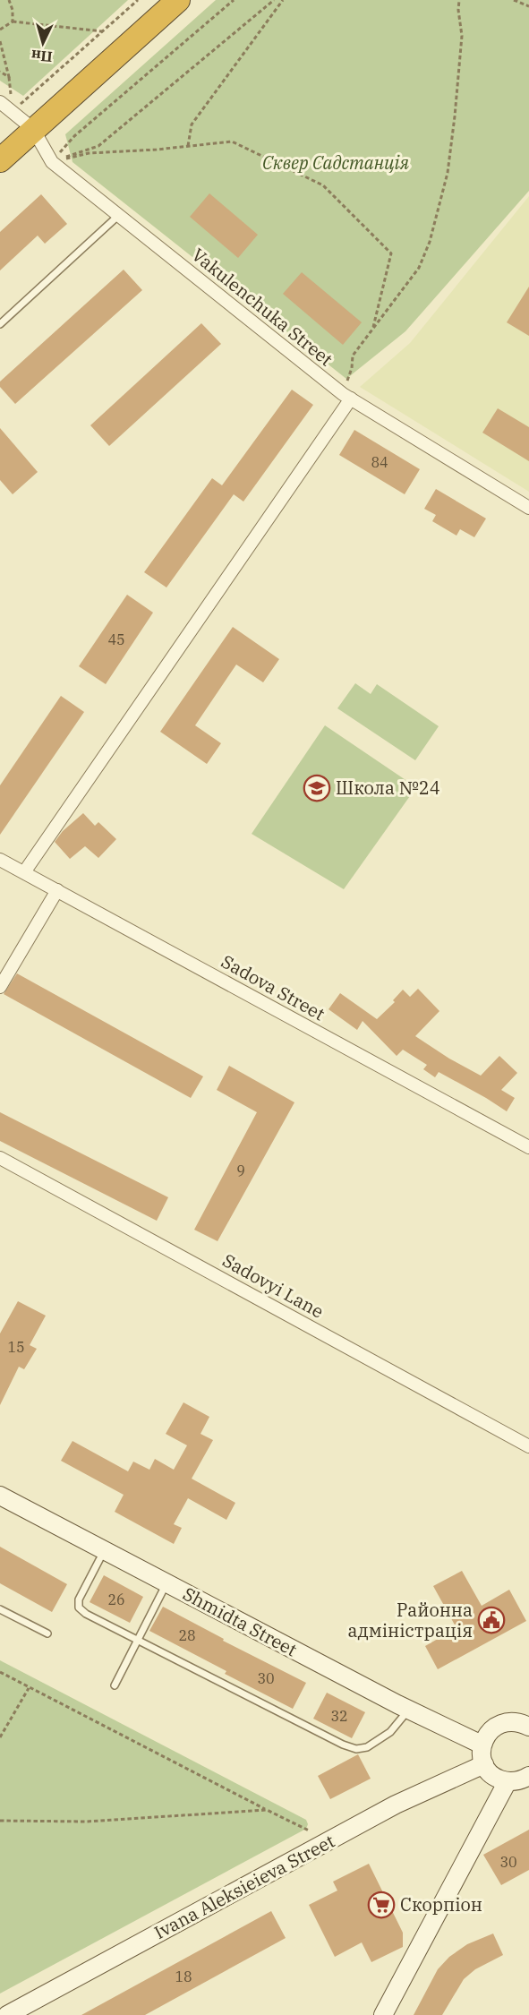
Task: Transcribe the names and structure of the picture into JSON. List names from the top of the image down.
{
  "streets": {
    "street": [
      "Vakulenchuka Street",
      "Sadova Street",
      "Sadovyi Lane",
      "Shmidta Street",
      "Ivana Aleksieieva Street"
    ]
  },
  "parks": ["Сквер Садстанція"],
  "places": {
    "school or university": ["Школа №24"],
    "public building": ["Районна адміністрація"],
    "supermarket": ["Скорпіон"]
  },
  "house_numbers": [
    "84",
    "45",
    "9",
    "15",
    "26",
    "28",
    "30",
    "32",
    "30",
    "18"
  ],
  "north": "bottom"
}
